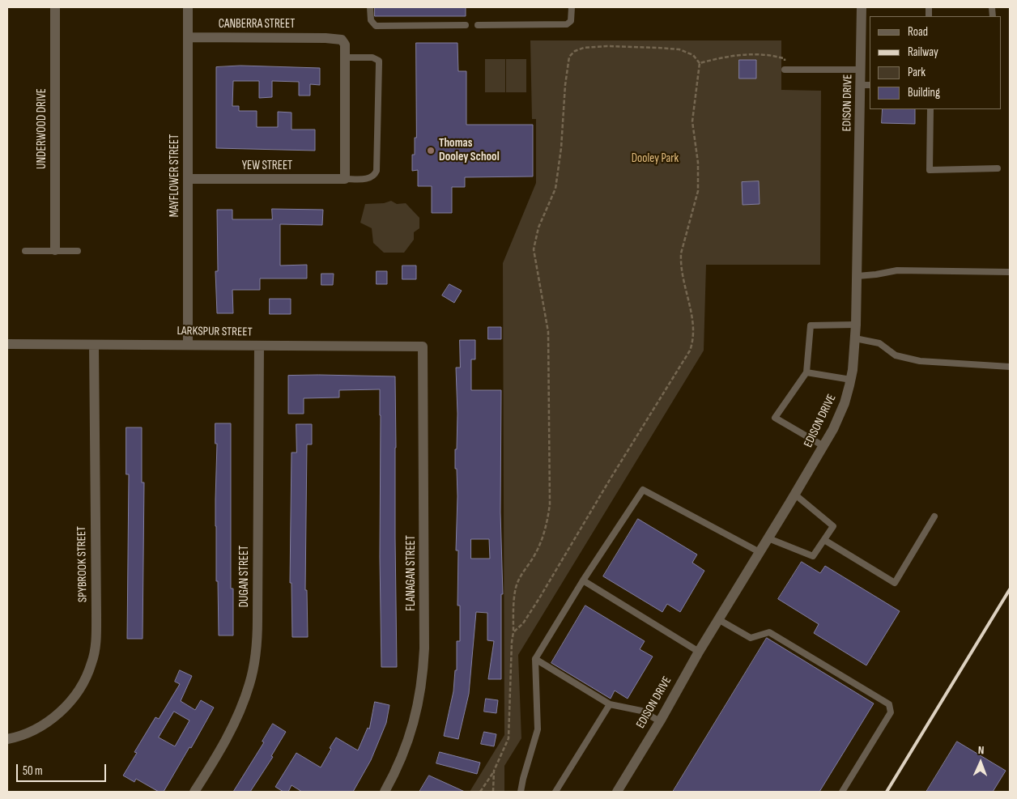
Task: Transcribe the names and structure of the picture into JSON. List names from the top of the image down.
{
  "streets": {
    "street": [
      "CANBERRA STREET",
      "EDISON DRIVE",
      "UNDERWOOD DRIVE",
      "YEW STREET",
      "MAYFLOWER STREET",
      "LARKSPUR STREET",
      "SPYBROOK STREET",
      "FLANAGAN STREET",
      "DUGAN STREET"
    ]
  },
  "crossings": [
    ["CANBERRA STREET", "MAYFLOWER STREET"],
    ["YEW STREET", "MAYFLOWER STREET"],
    ["MAYFLOWER STREET", "LARKSPUR STREET"],
    ["LARKSPUR STREET", "SPYBROOK STREET"],
    ["LARKSPUR STREET", "FLANAGAN STREET"],
    ["LARKSPUR STREET", "DUGAN STREET"]
  ],
  "parks": ["Dooley Park"],
  "places": ["Thomas Dooley School"],
  "legend": [
    "Road",
    "Railway",
    "Park",
    "Building"
  ],
  "scale_bar": "50 m",
  "north": "top"
}
